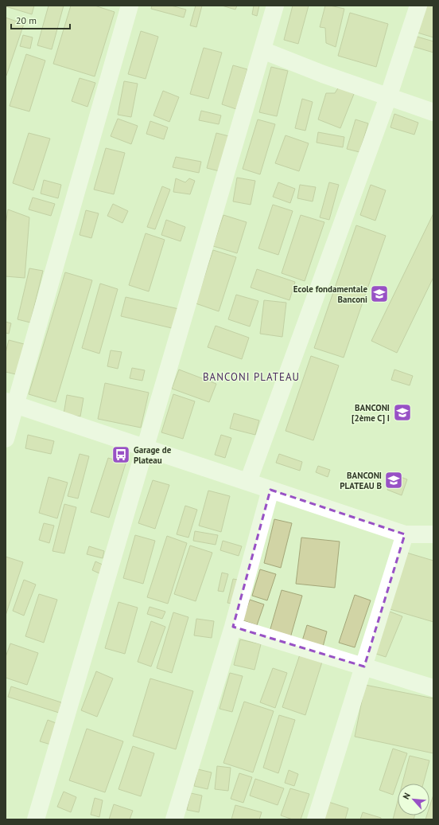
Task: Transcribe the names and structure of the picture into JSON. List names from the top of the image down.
{
  "districts": ["BANCONI PLATEAU"],
  "places": {
    "school or university": ["Ecole fondamentale Banconi", "BANCONI [2ème C] I", "BANCONI PLATEAU B"],
    "bus stop": ["Garage de Plateau"]
  },
  "scale_bar": "20 m",
  "north": "top left"
}
